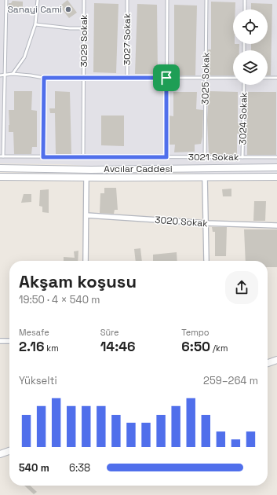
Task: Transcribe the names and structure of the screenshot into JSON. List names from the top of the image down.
{
  "streets": {
    "main road": ["Avcılar Caddesi"],
    "street": ["3020 Sokak"],
    "lane": [
      "3027 Sokak",
      "3029 Sokak",
      "3025 Sokak",
      "3024 Sokak",
      "3021 Sokak"
    ]
  },
  "crossings": [
    ["3029 Sokak", "3021 Sokak"],
    ["3025 Sokak", "3021 Sokak"],
    ["3024 Sokak", "3021 Sokak"]
  ],
  "places": ["Sanayi Cami"],
  "page": {
    "heading": ["Akşam koşusu", "19:50 · 4 × 540 m"],
    "stats": [
      ["Mesafe", "2.16 km"],
      ["Süre", "14:46"],
      ["Tempo", "6:50 /km"]
    ],
    "chart": ["Yükselti", "259–264 m"],
    "list": [
      {
        "name": "540 m",
        "note": "6:38"
      }
    ]
  }
}
